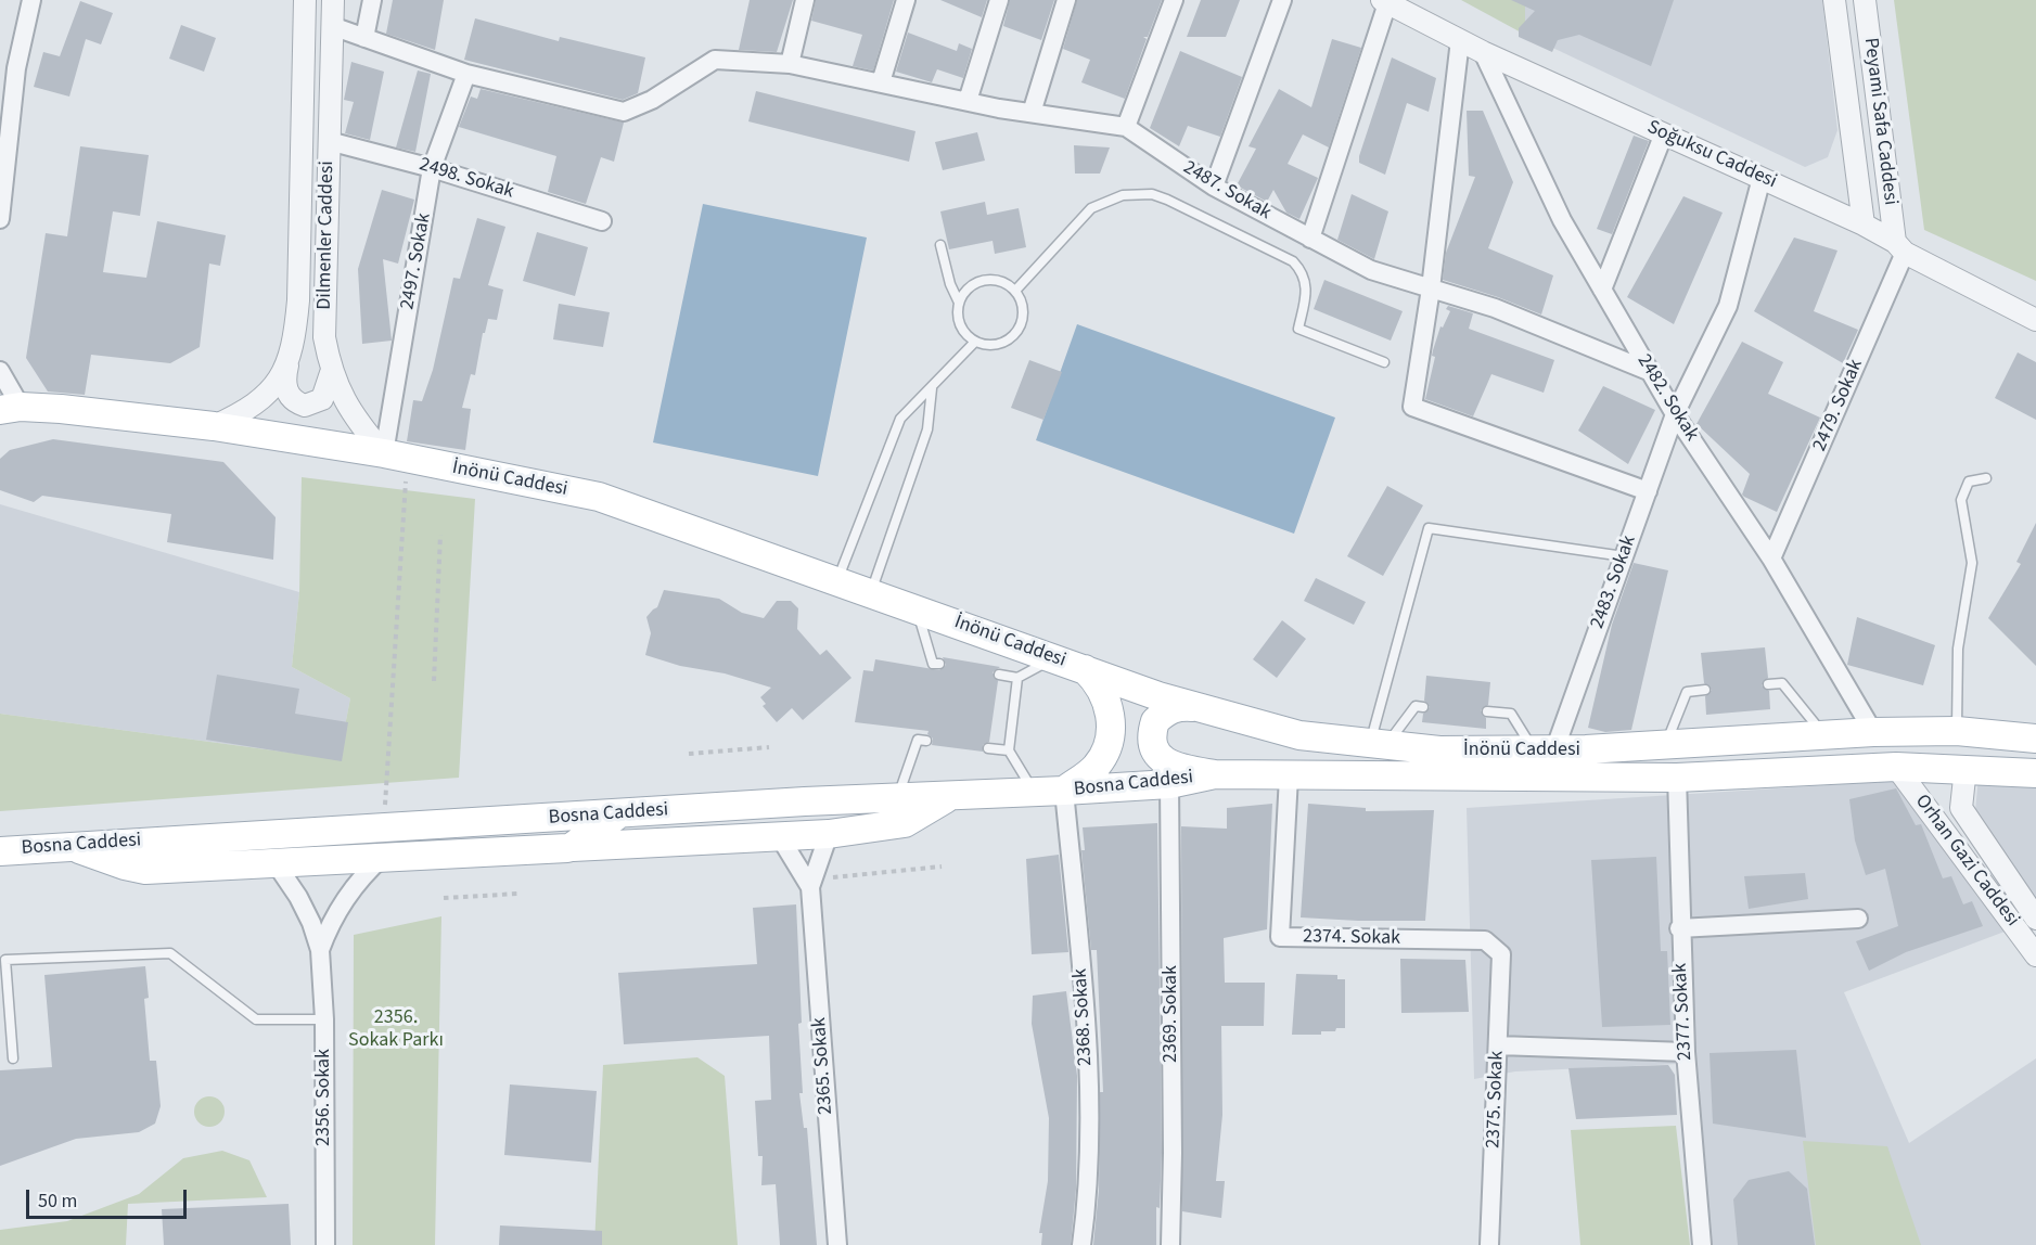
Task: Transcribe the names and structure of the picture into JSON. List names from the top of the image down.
{
  "streets": {
    "main road": ["İnönü Caddesi", "Bosna Caddesi"],
    "street": [
      "Peyami Safa Caddesi",
      "Soğuksu Caddesi",
      "2498. Sokak",
      "2487. Sokak",
      "Dilmenler Caddesi",
      "2497. Sokak",
      "2482. Sokak",
      "2479. Sokak",
      "2483. Sokak",
      "Orhan Gazi Caddesi",
      "2374. Sokak",
      "2377. Sokak",
      "2369. Sokak",
      "2368. Sokak",
      "2365. Sokak",
      "2356. Sokak",
      "2375. Sokak"
    ]
  },
  "crossings": [
    ["Peyami Safa Caddesi", "Soğuksu Caddesi"],
    ["Peyami Safa Caddesi", "2479. Sokak"],
    ["Soğuksu Caddesi", "2482. Sokak"],
    ["Soğuksu Caddesi", "2479. Sokak"],
    ["Soğuksu Caddesi", "2483. Sokak"],
    ["2498. Sokak", "Dilmenler Caddesi"],
    ["2498. Sokak", "2497. Sokak"],
    ["2487. Sokak", "Dilmenler Caddesi"],
    ["2487. Sokak", "2497. Sokak"],
    ["2487. Sokak", "2482. Sokak"],
    ["Dilmenler Caddesi", "2497. Sokak"],
    ["Dilmenler Caddesi", "İnönü Caddesi"],
    ["2497. Sokak", "İnönü Caddesi"],
    ["2482. Sokak", "2479. Sokak"],
    ["2482. Sokak", "İnönü Caddesi"],
    ["2482. Sokak", "2483. Sokak"],
    ["İnönü Caddesi", "2483. Sokak"],
    ["İnönü Caddesi", "Bosna Caddesi"],
    ["İnönü Caddesi", "Orhan Gazi Caddesi"],
    ["İnönü Caddesi", "2374. Sokak"],
    ["İnönü Caddesi", "2377. Sokak"],
    ["İnönü Caddesi", "2368. Sokak"],
    ["Bosna Caddesi", "2369. Sokak"],
    ["Bosna Caddesi", "2368. Sokak"],
    ["2374. Sokak", "2375. Sokak"]
  ],
  "parks": ["2356. Sokak Parkı"],
  "scale_bar": "50 m"
}
